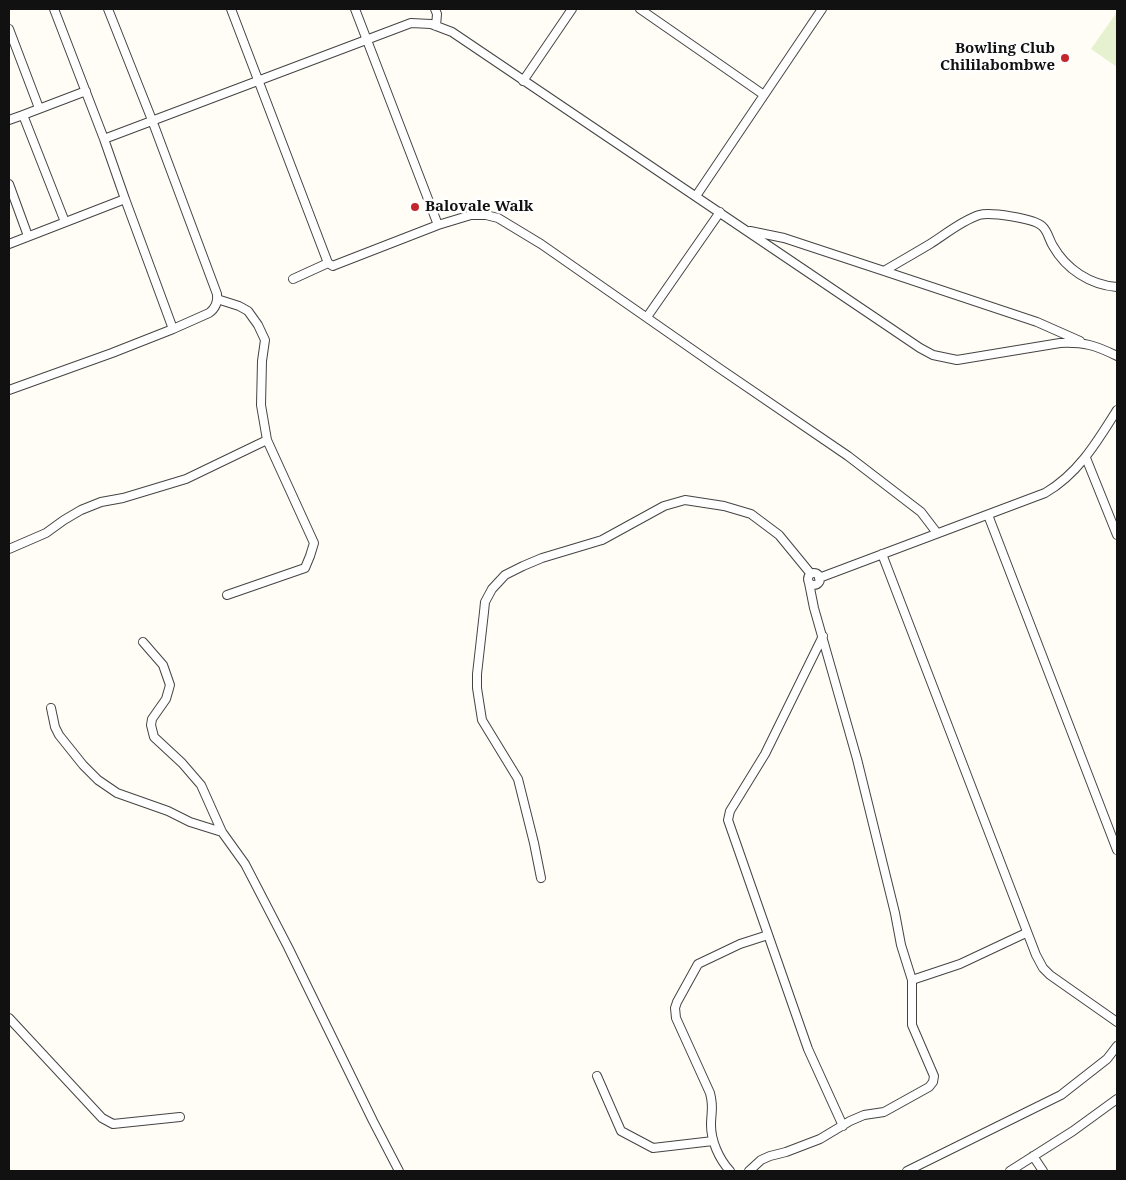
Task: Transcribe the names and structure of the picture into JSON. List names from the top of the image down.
{
  "places": ["Bowling Club Chililabombwe", "Balovale Walk"]
}
